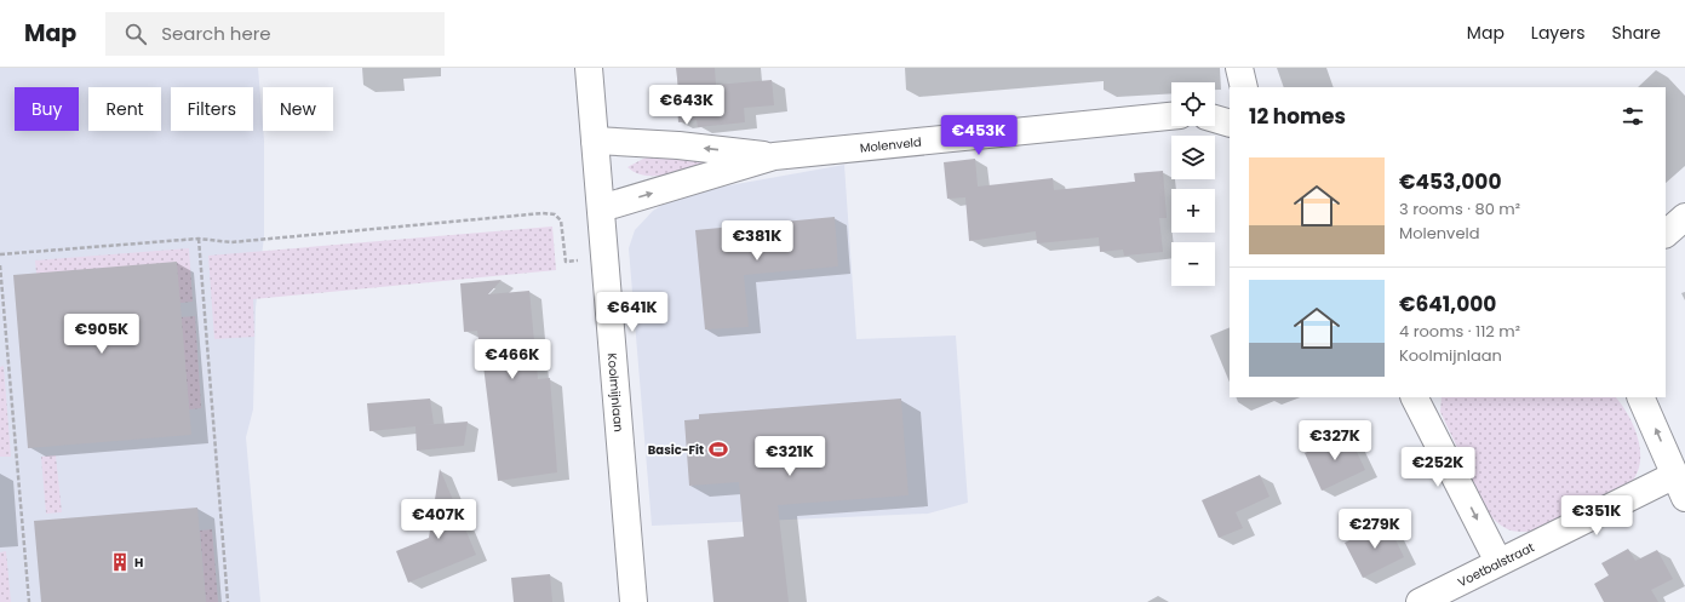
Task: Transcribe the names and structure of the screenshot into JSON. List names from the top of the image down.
{
  "streets": {
    "street": ["Molenveld", "Koolmijnlaan", "Voetbalstraat"]
  },
  "places": {
    "sports": ["Basic-Fit"],
    "building": ["H"]
  },
  "page": {
    "header": "Map",
    "search": "Search here",
    "nav": ["Map", "Layers", "Share"],
    "map_buttons": ["+", "−"],
    "price": [
      "€643K",
      "€453K",
      "€381K",
      "€641K",
      "€905K",
      "€466K",
      "€327K",
      "€321K",
      "€252K",
      "€351K",
      "€407K",
      "€279K"
    ],
    "chip": [
      "Buy",
      "Rent",
      "Filters",
      "New"
    ],
    "heading": "12 homes",
    "list": [
      {
        "name": "€453,000",
        "note": "3 rooms · 80 m² · Molenveld"
      },
      {
        "name": "€641,000",
        "note": "4 rooms · 112 m² · Koolmijnlaan"
      }
    ]
  }
}
